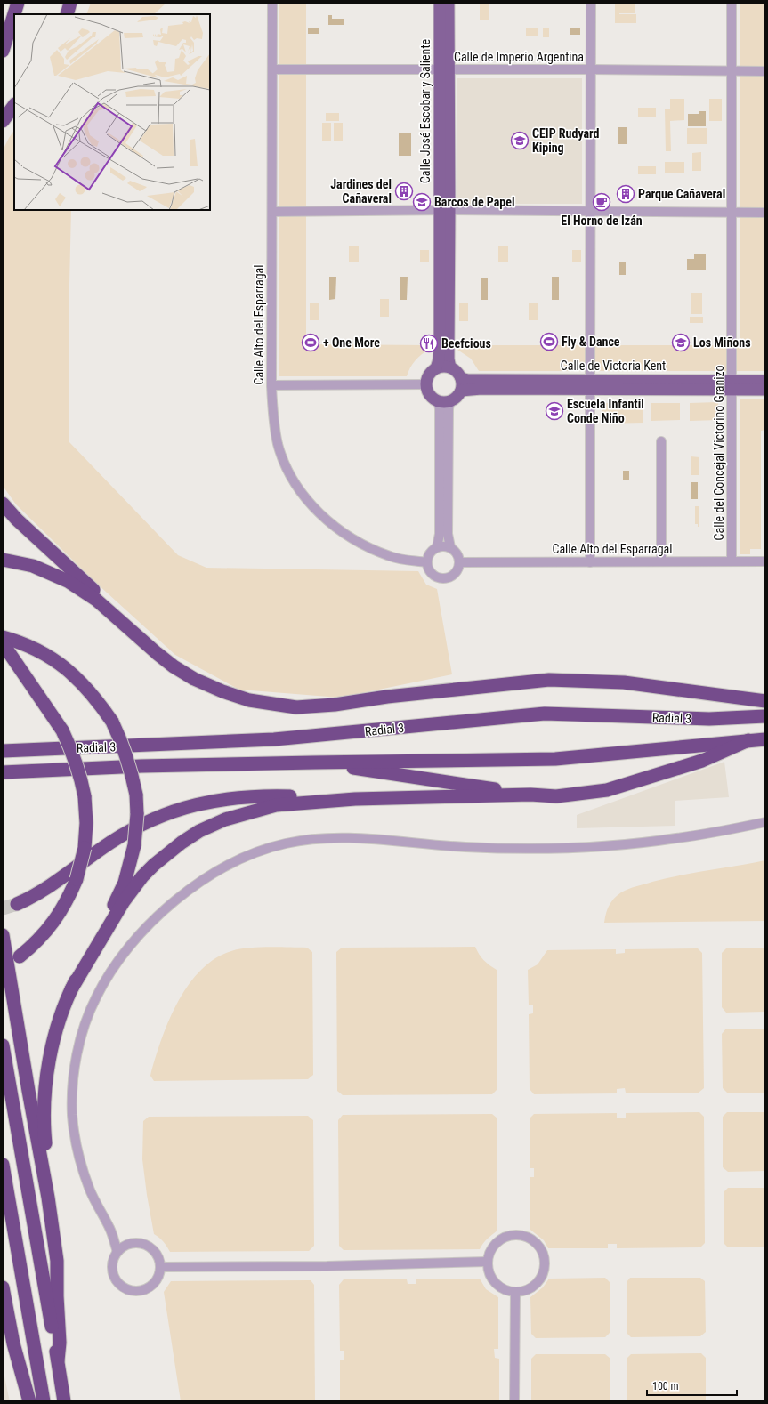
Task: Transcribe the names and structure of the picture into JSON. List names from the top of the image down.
{
  "streets": {
    "highway": ["Radial 3"],
    "main road": ["Calle José Escobar y Saliente", "Calle de Victoria Kent"],
    "street": ["Calle de Imperio Argentina", "Calle Alto del Esparragal", "Calle del Concejal Victorino Granizo"]
  },
  "crossings": [
    ["Calle de Imperio Argentina", "Calle José Escobar y Saliente"],
    ["Calle de Imperio Argentina", "Calle Alto del Esparragal"],
    ["Calle de Imperio Argentina", "Calle del Concejal Victorino Granizo"],
    ["Calle José Escobar y Saliente", "Calle de Victoria Kent"],
    ["Calle Alto del Esparragal", "Calle del Concejal Victorino Granizo"],
    ["Calle de Victoria Kent", "Calle del Concejal Victorino Granizo"]
  ],
  "places": {
    "school or university": [
      "CEIP Rudyard Kiping",
      "Barcos de Papel",
      "Los Miñons",
      "Escuela Infantil Conde Niño"
    ],
    "building": ["Jardines del Cañaveral", "Parque Cañaveral"],
    "cafe": ["El Horno de Izán"],
    "sports": ["Fly & Dance", "+ One More"],
    "restaurant": ["Beefcious"]
  },
  "scale_bar": "100 m"
}
